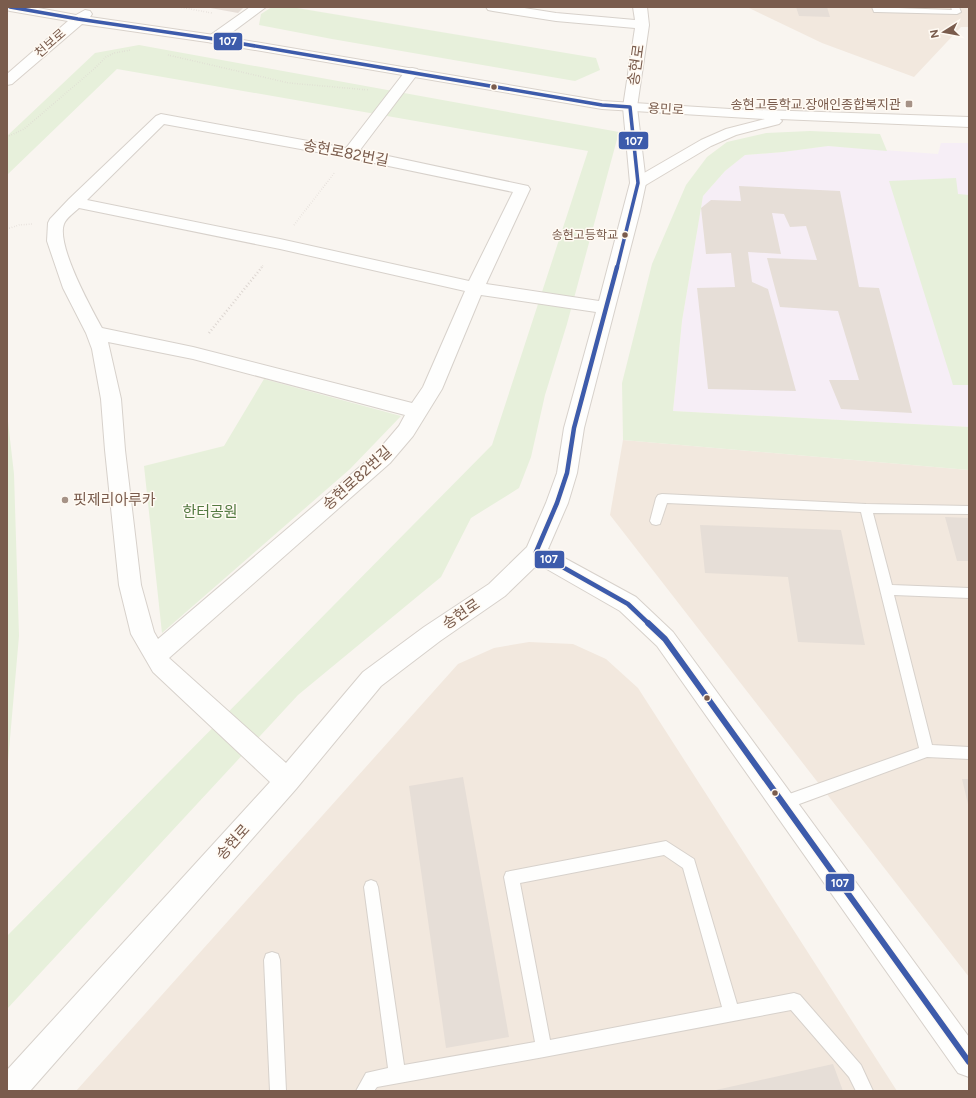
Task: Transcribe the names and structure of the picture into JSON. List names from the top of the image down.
{
  "streets": {
    "street": [
      "천보로",
      "송현로",
      "용민로",
      "송현로82번길"
    ]
  },
  "crossings": [
    ["천보로", "용민로"],
    ["송현로", "용민로"],
    ["송현로", "송현로82번길"]
  ],
  "parks": ["한터공원"],
  "places": {
    "transit": ["송현고등학교.장애인종합복지관"],
    "other": ["송현고등학교", "핏제리아루카"]
  },
  "lines": ["transit line 107"],
  "north": "left"
}
